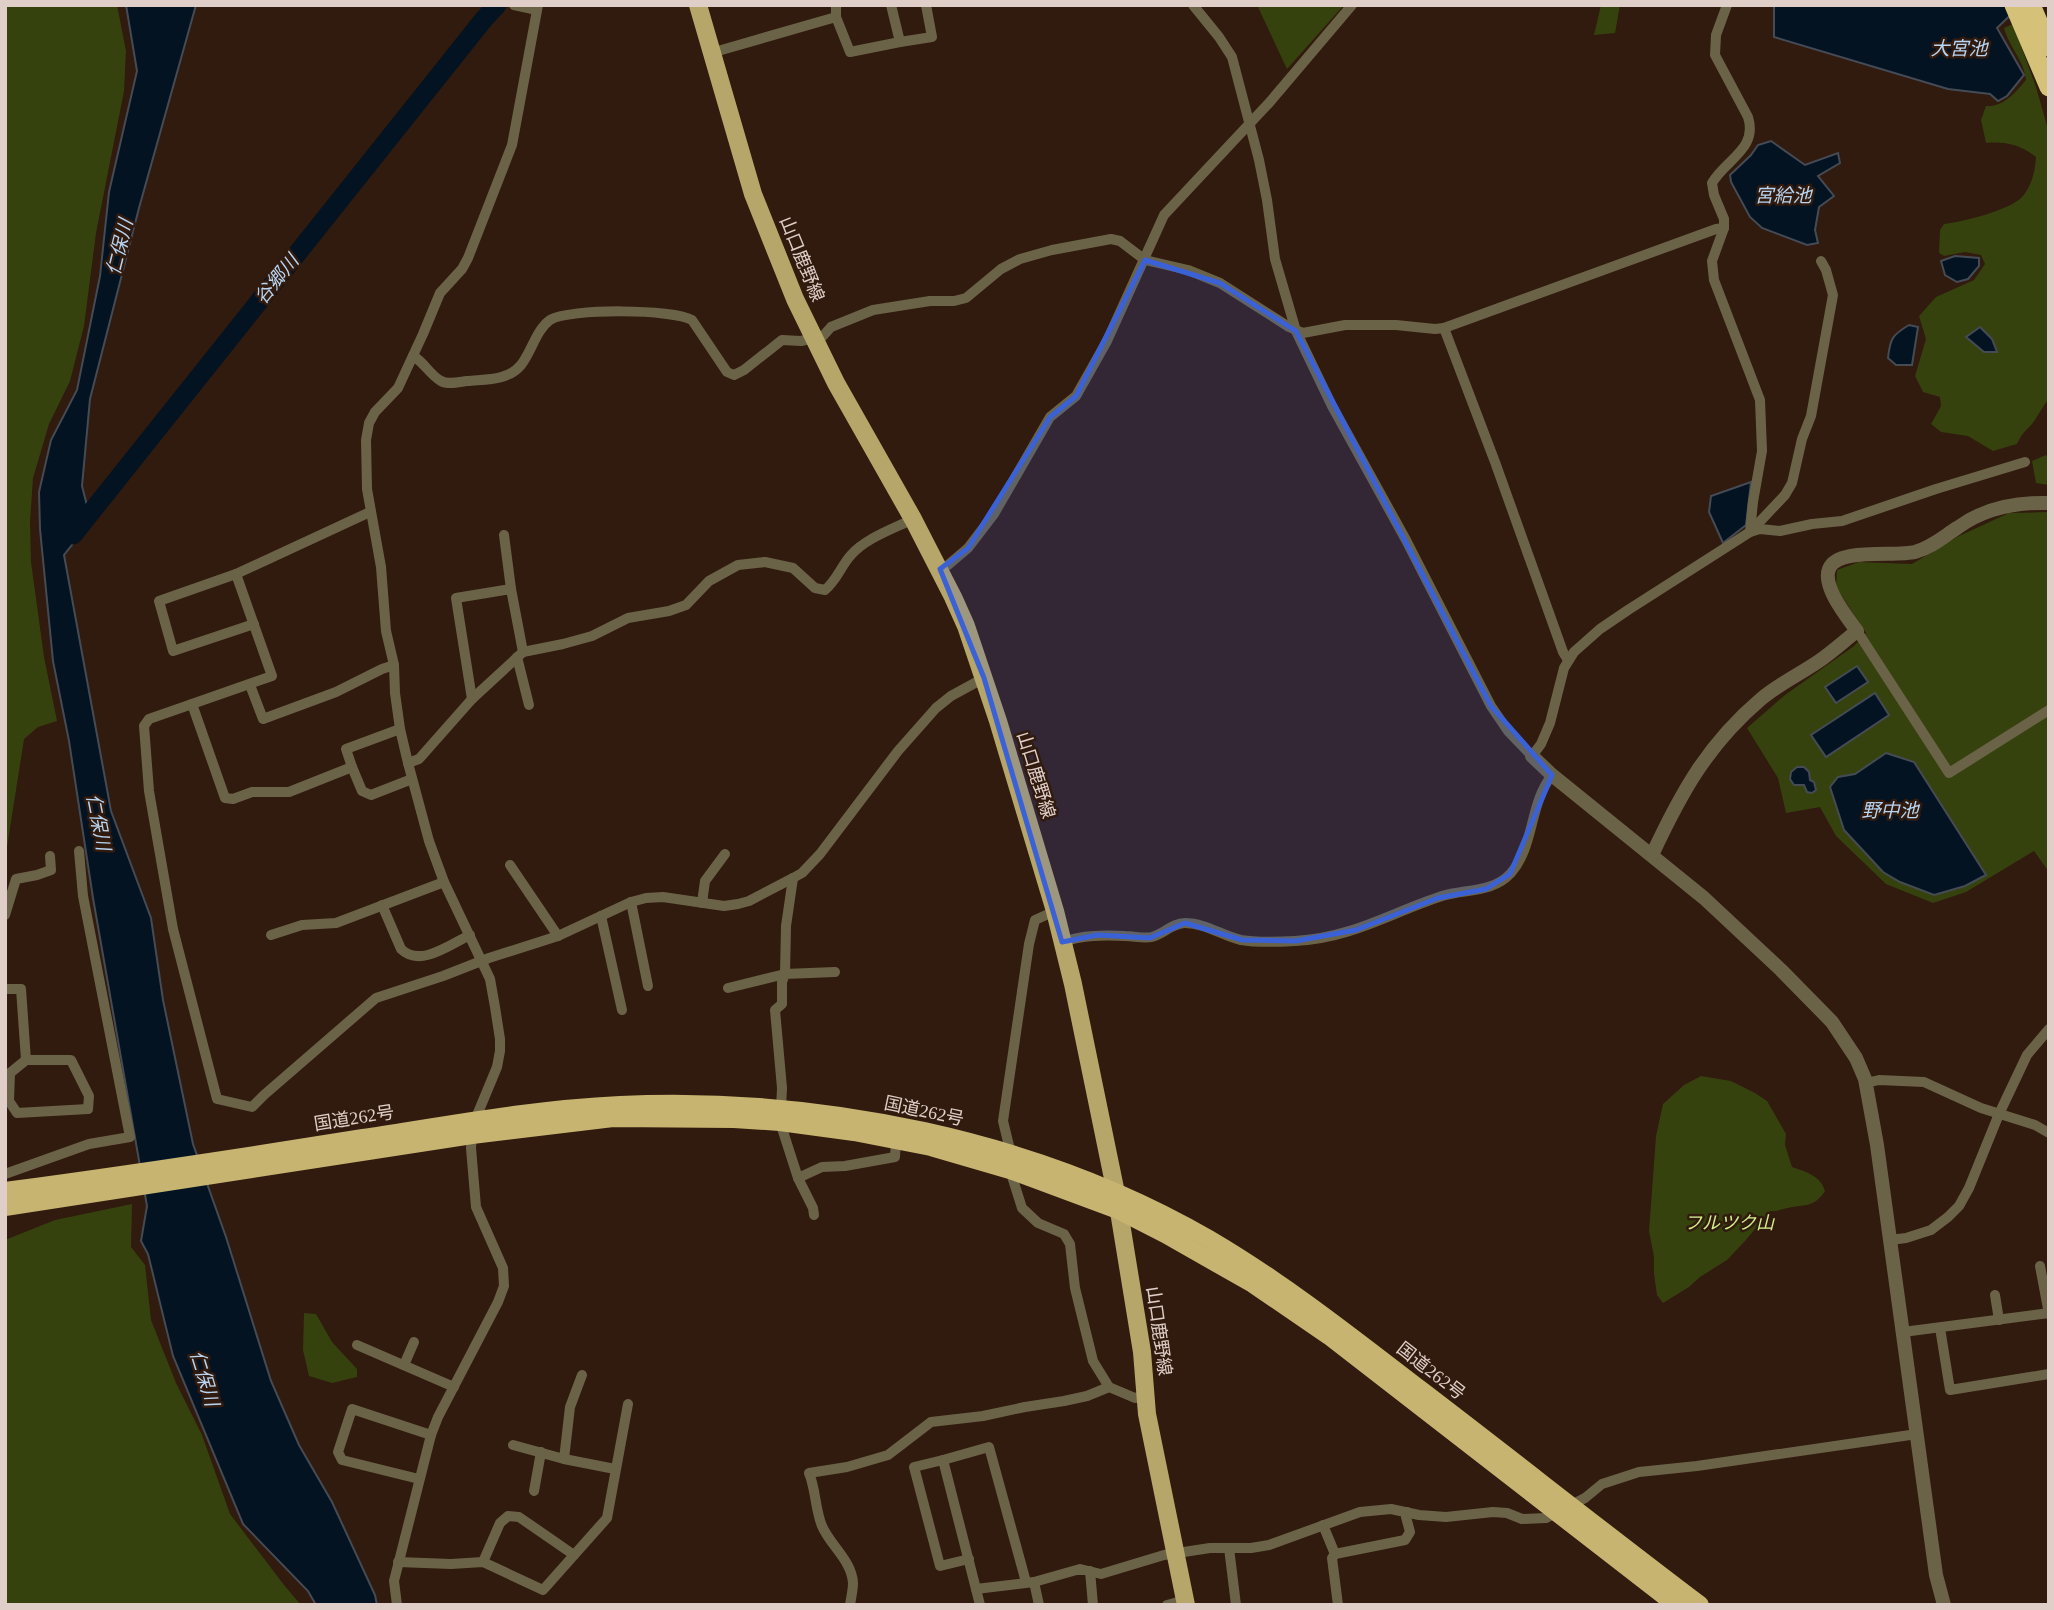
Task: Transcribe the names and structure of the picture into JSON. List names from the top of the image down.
{
  "streets": {
    "highway": ["国道262号"],
    "main road": ["山口鹿野線"]
  },
  "crossings": [
    ["山口鹿野線", "国道262号"]
  ],
  "water": [
    "大宮池",
    "宮給池",
    "仁保川",
    "谷郷川",
    "野中池"
  ],
  "parks": ["フルツク山"]
}
